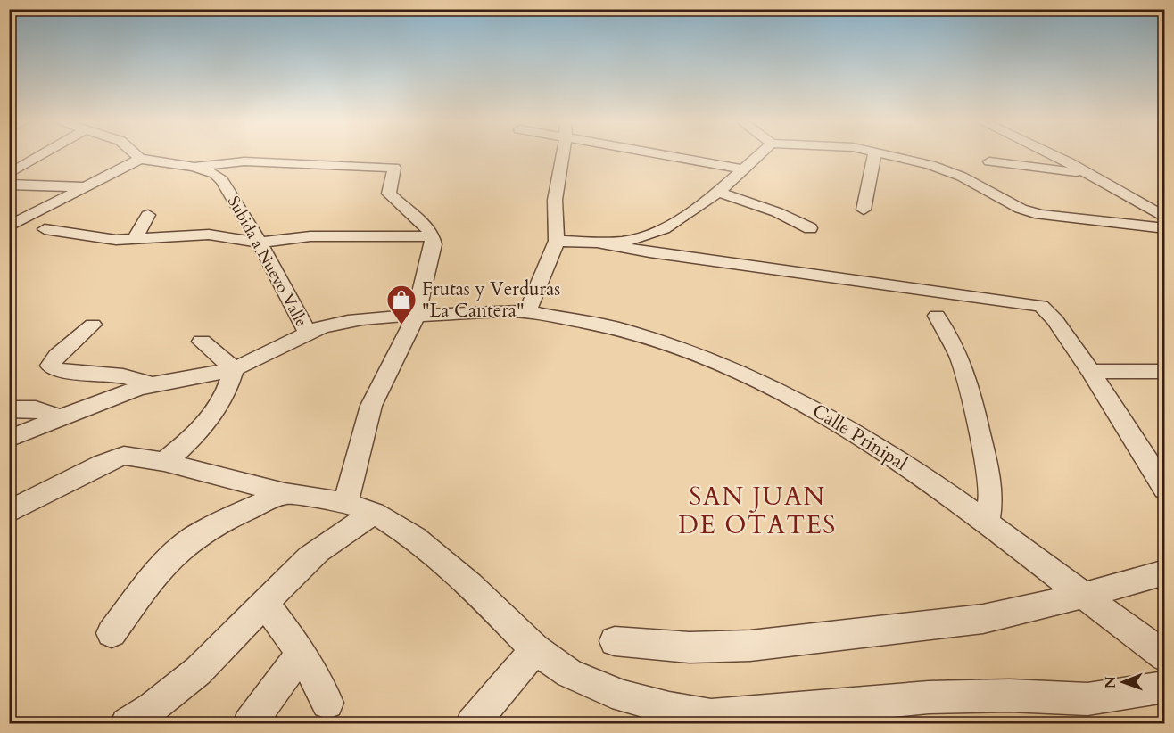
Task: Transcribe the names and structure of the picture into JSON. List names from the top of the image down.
{
  "streets": {
    "street": ["Subida a Nuevo Valle", "Calle Prinipal"]
  },
  "crossings": [
    ["Subida a Nuevo Valle", "Calle Prinipal"]
  ],
  "districts": ["SAN JUAN DE OTATES"],
  "places": {
    "shop": ["Frutas y Verduras \"La Cantera\""]
  },
  "north": "left"
}
